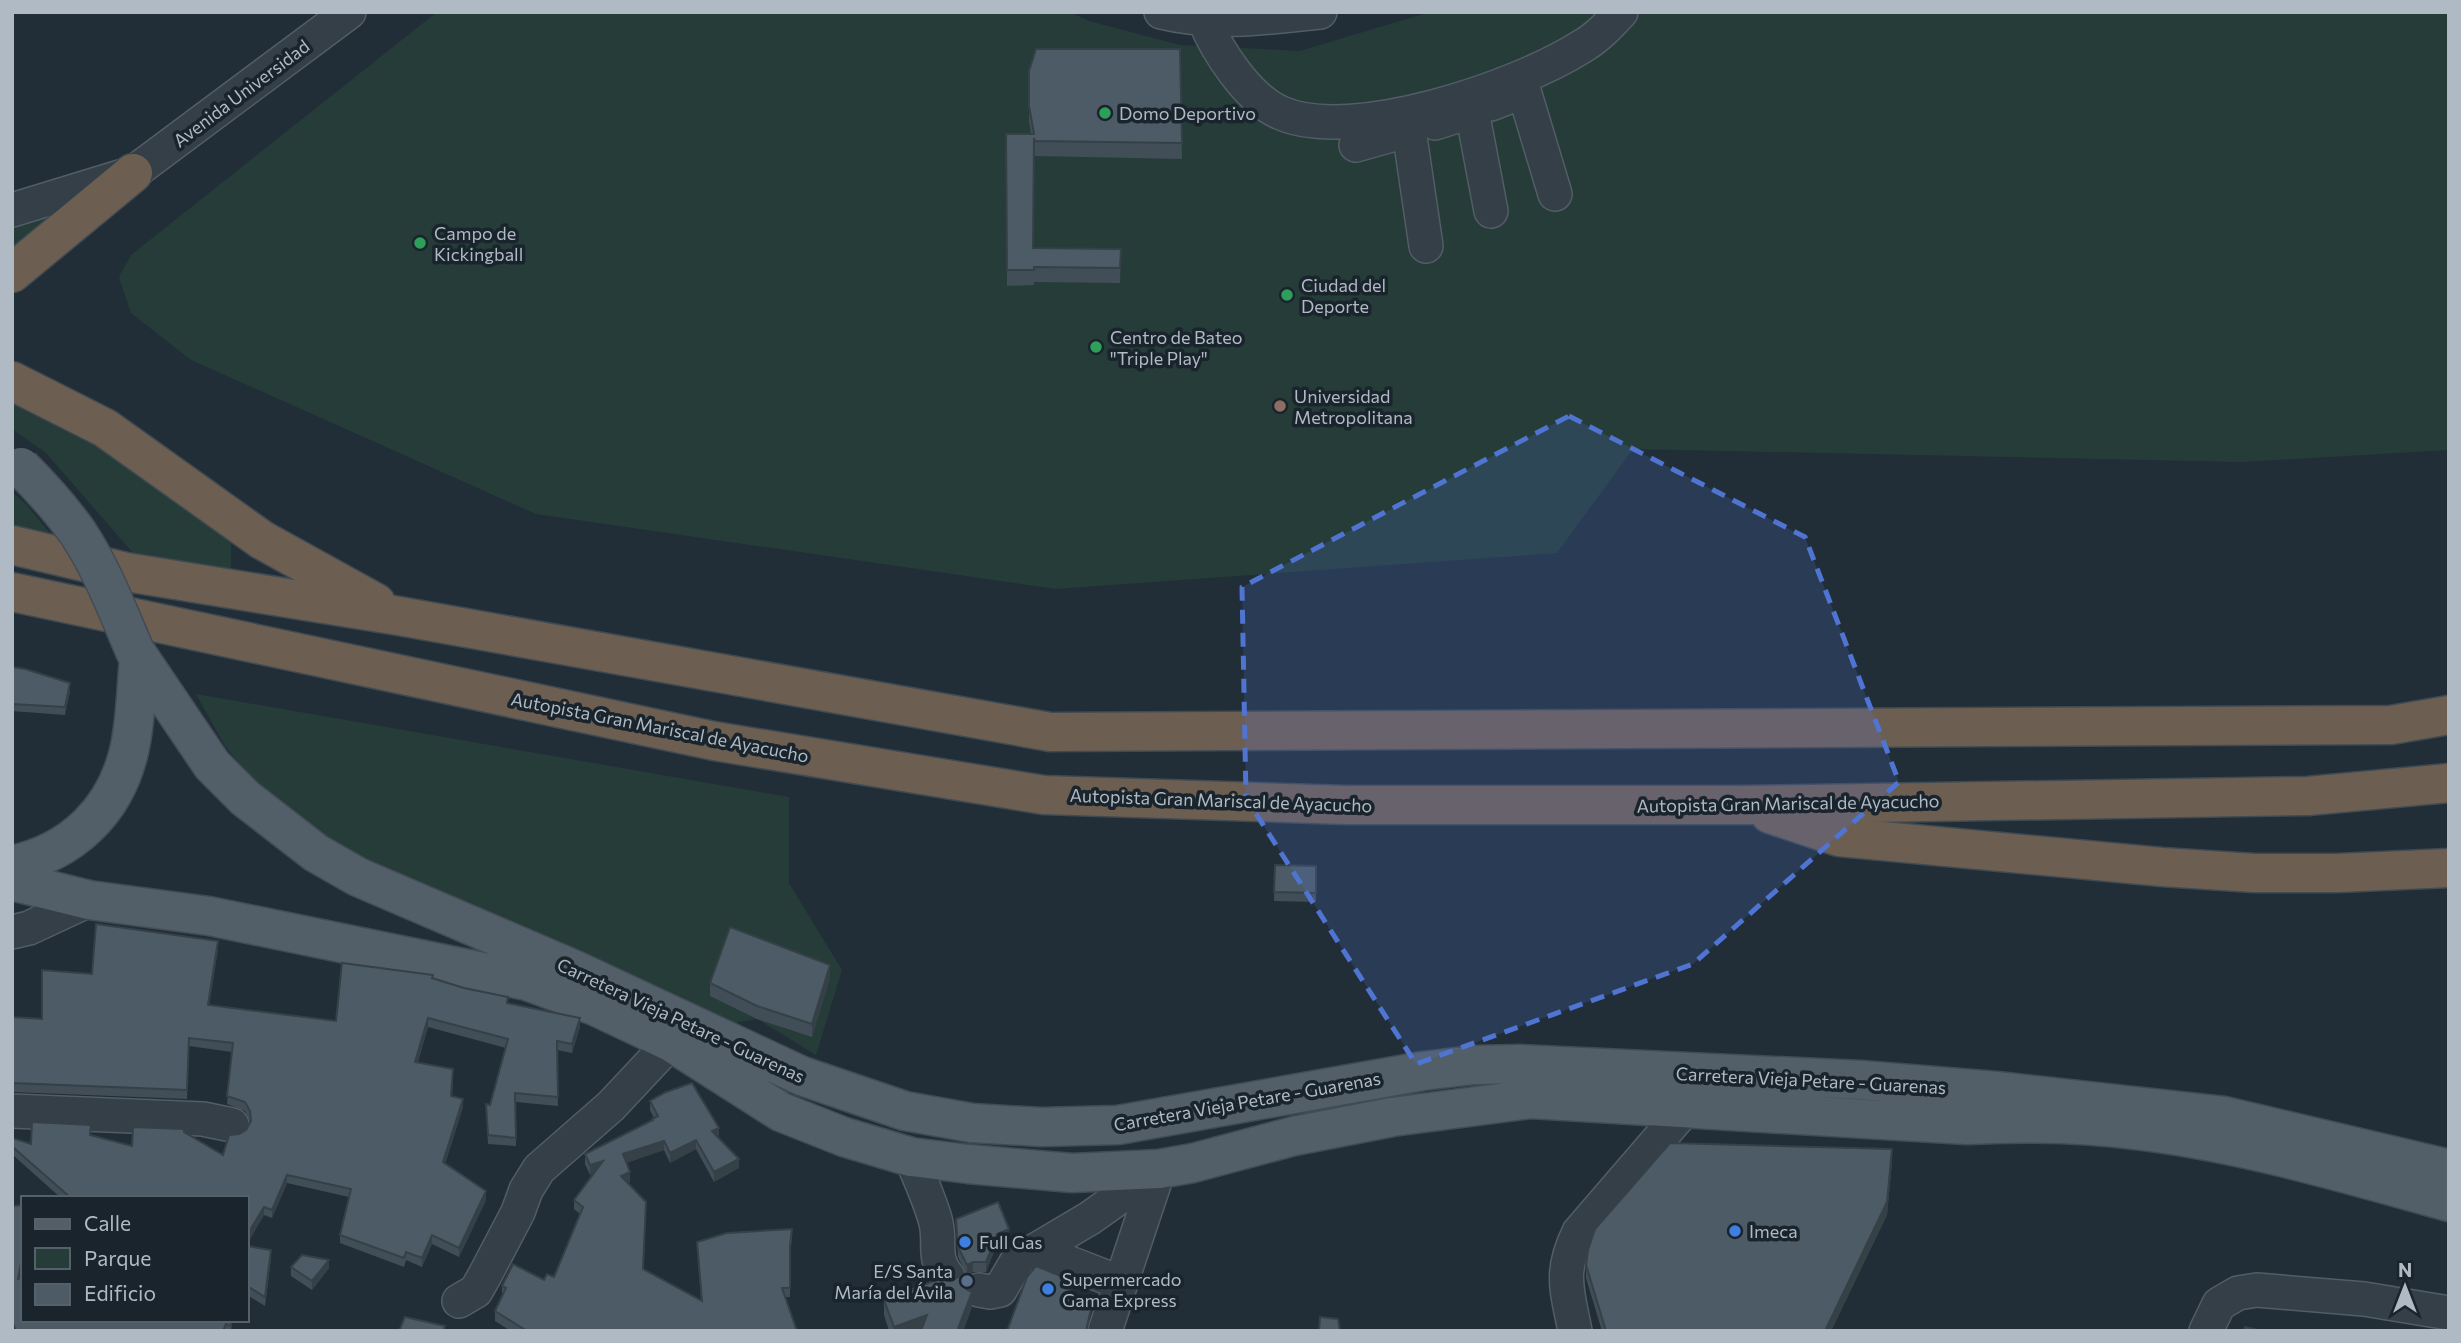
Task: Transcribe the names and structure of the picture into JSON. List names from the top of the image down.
{
  "streets": {
    "highway": ["Autopista Gran Mariscal de Ayacucho"],
    "main road": ["Carretera Vieja Petare - Guarenas"],
    "street": ["Avenida Universidad"]
  },
  "places": [
    "Domo Deportivo",
    "Campo de Kickingball",
    "Ciudad del Deporte",
    "Centro de Bateo \"Triple Play\"",
    "Universidad Metropolitana",
    "Imeca",
    "Full Gas",
    "E/S Santa María del Ávila",
    "Supermercado Gama Express"
  ],
  "legend": ["Calle", "Parque", "Edificio"],
  "north": "top"
}
